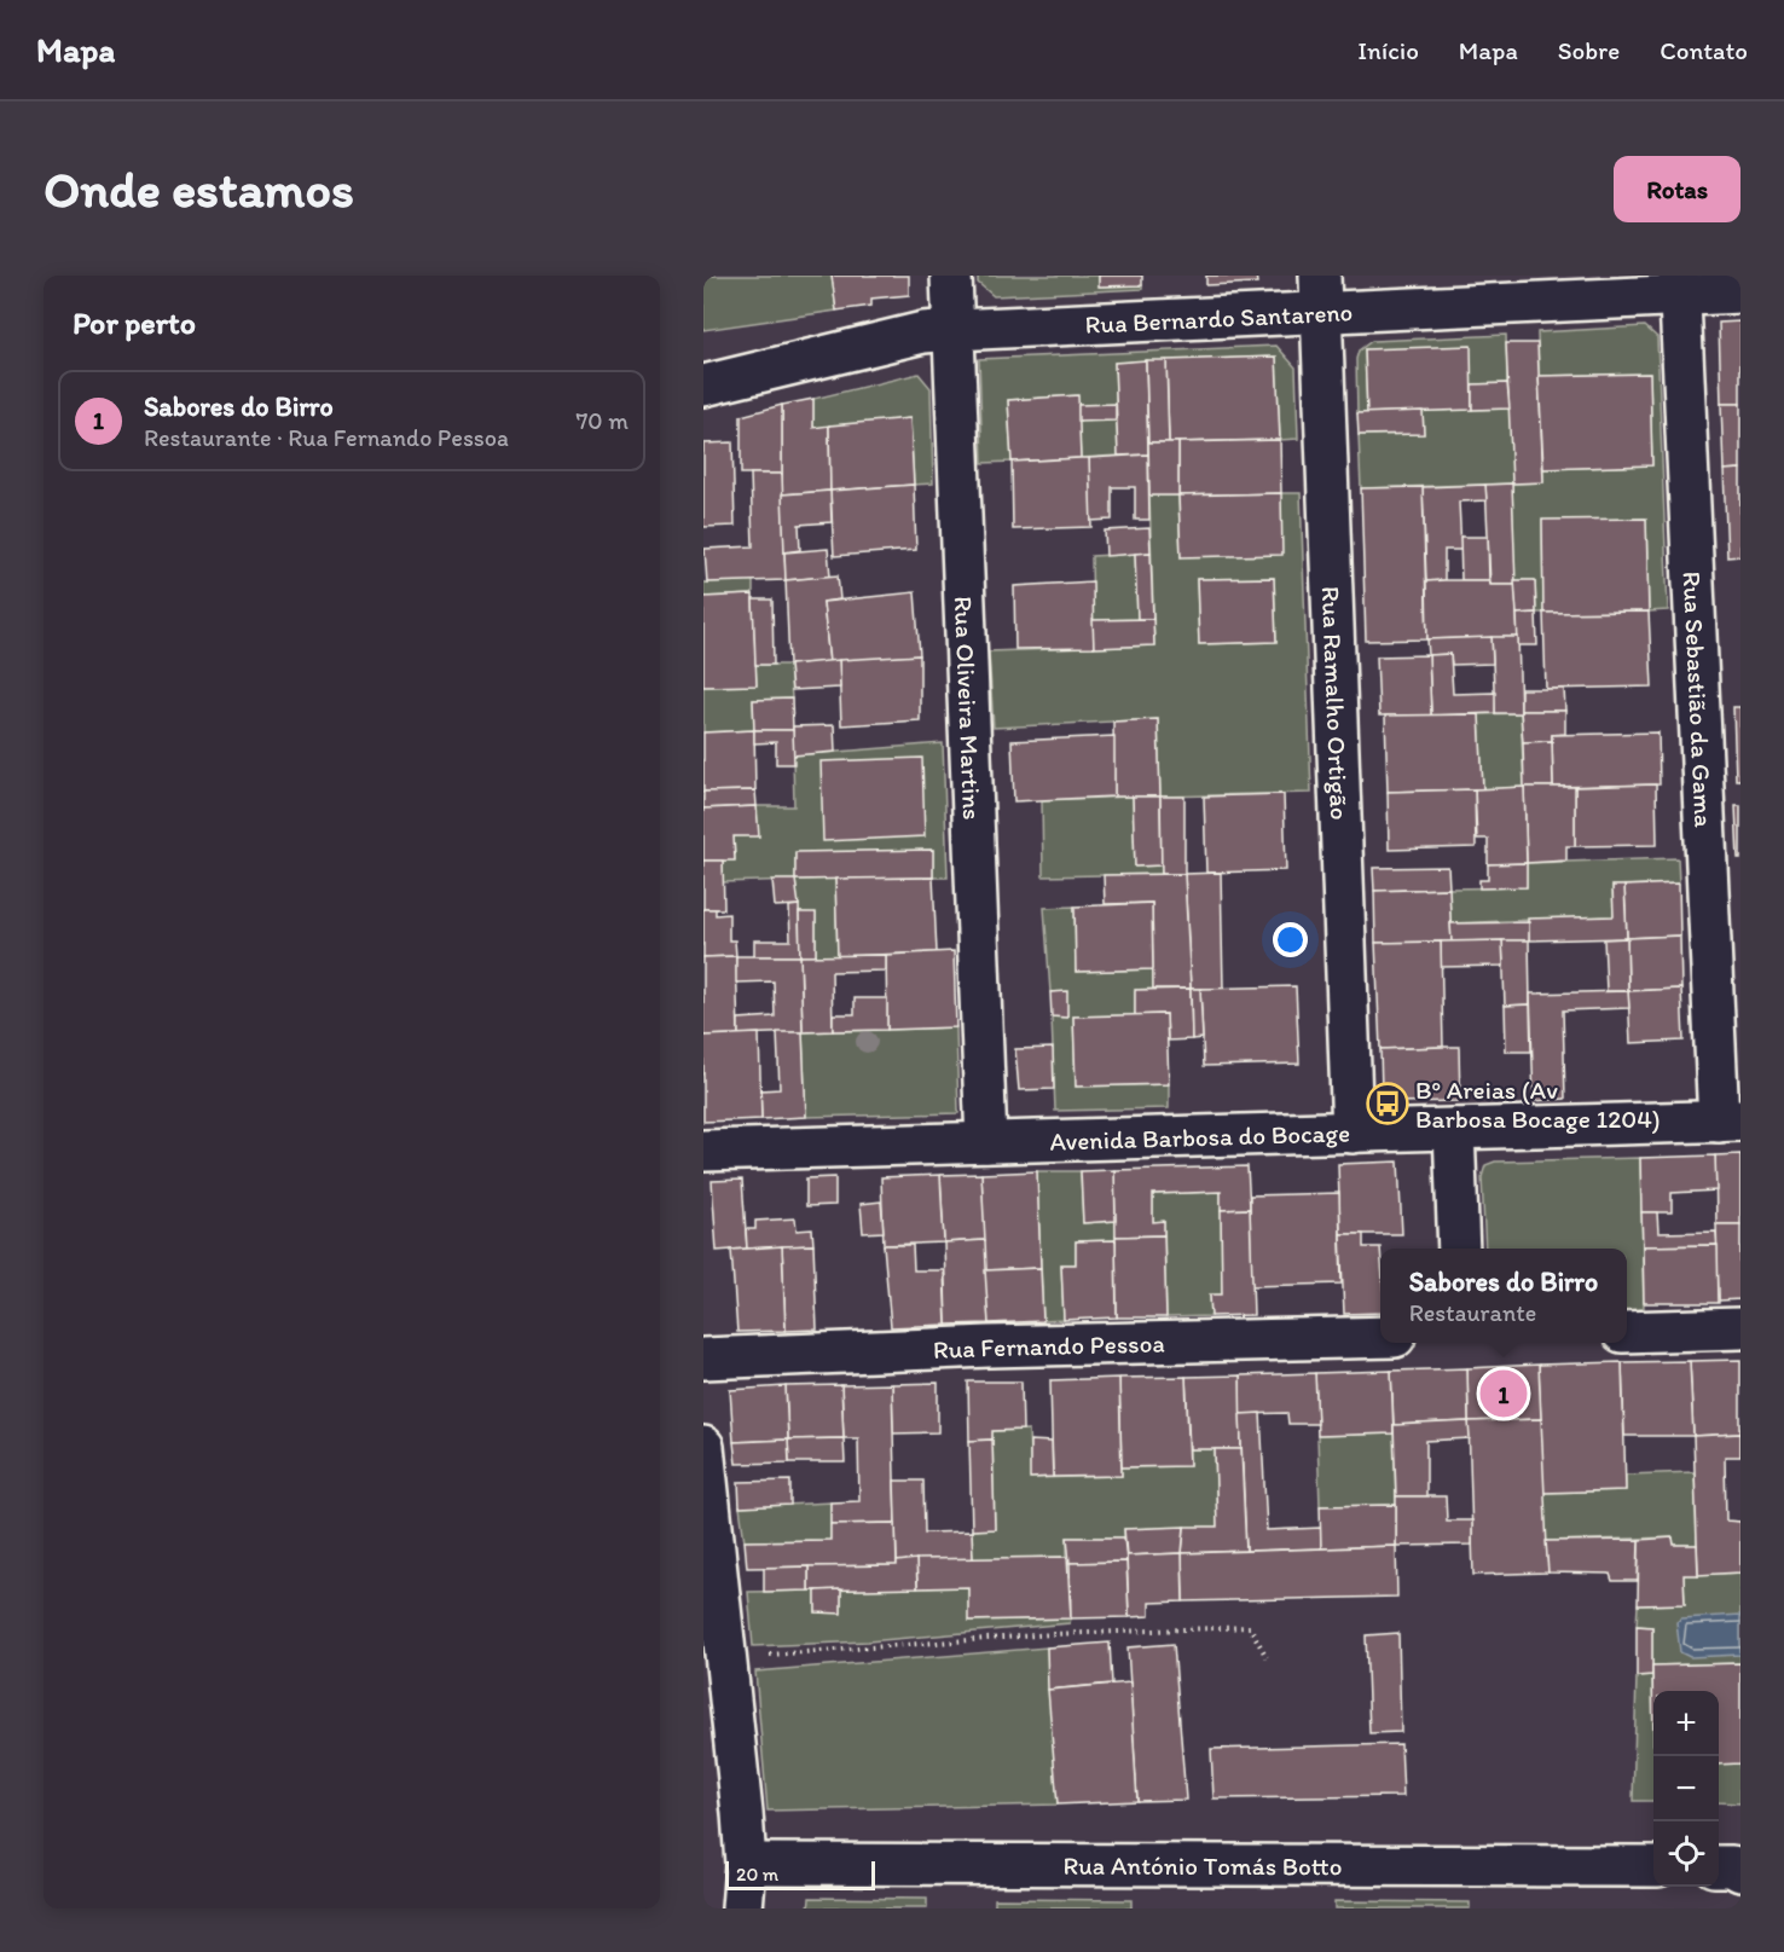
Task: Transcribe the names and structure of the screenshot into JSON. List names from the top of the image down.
{
  "streets": {
    "street": [
      "Rua Bernardo Santareno",
      "Rua Sebastião da Gama",
      "Rua Ramalho Ortigão",
      "Rua Oliveira Martins",
      "Avenida Barbosa do Bocage",
      "Rua Fernando Pessoa",
      "Rua António Tomás Botto"
    ]
  },
  "crossings": [
    ["Rua Bernardo Santareno", "Rua Sebastião da Gama"],
    ["Rua Bernardo Santareno", "Rua Ramalho Ortigão"],
    ["Rua Bernardo Santareno", "Rua Oliveira Martins"],
    ["Rua Sebastião da Gama", "Avenida Barbosa do Bocage"],
    ["Rua Ramalho Ortigão", "Avenida Barbosa do Bocage"],
    ["Rua Oliveira Martins", "Avenida Barbosa do Bocage"]
  ],
  "places": {
    "bus stop": ["Bº Areias (Av Barbosa Bocage 1204)"]
  },
  "scale_bar": "20 m",
  "page": {
    "header": "Mapa",
    "nav": [
      "Início",
      "Mapa",
      "Sobre",
      "Contato"
    ],
    "buttons": "Rotas",
    "title": "Onde estamos",
    "heading": "Por perto",
    "list": [
      {
        "mark": "1",
        "name": "Sabores do Birro",
        "note": "Restaurante · Rua Fernando Pessoa",
        "value": "70 m"
      }
    ],
    "popup": ["Sabores do Birro", "Restaurante"],
    "pins": "1",
    "map_buttons": ["+", "−"],
    "scale": "20 m"
  }
}
